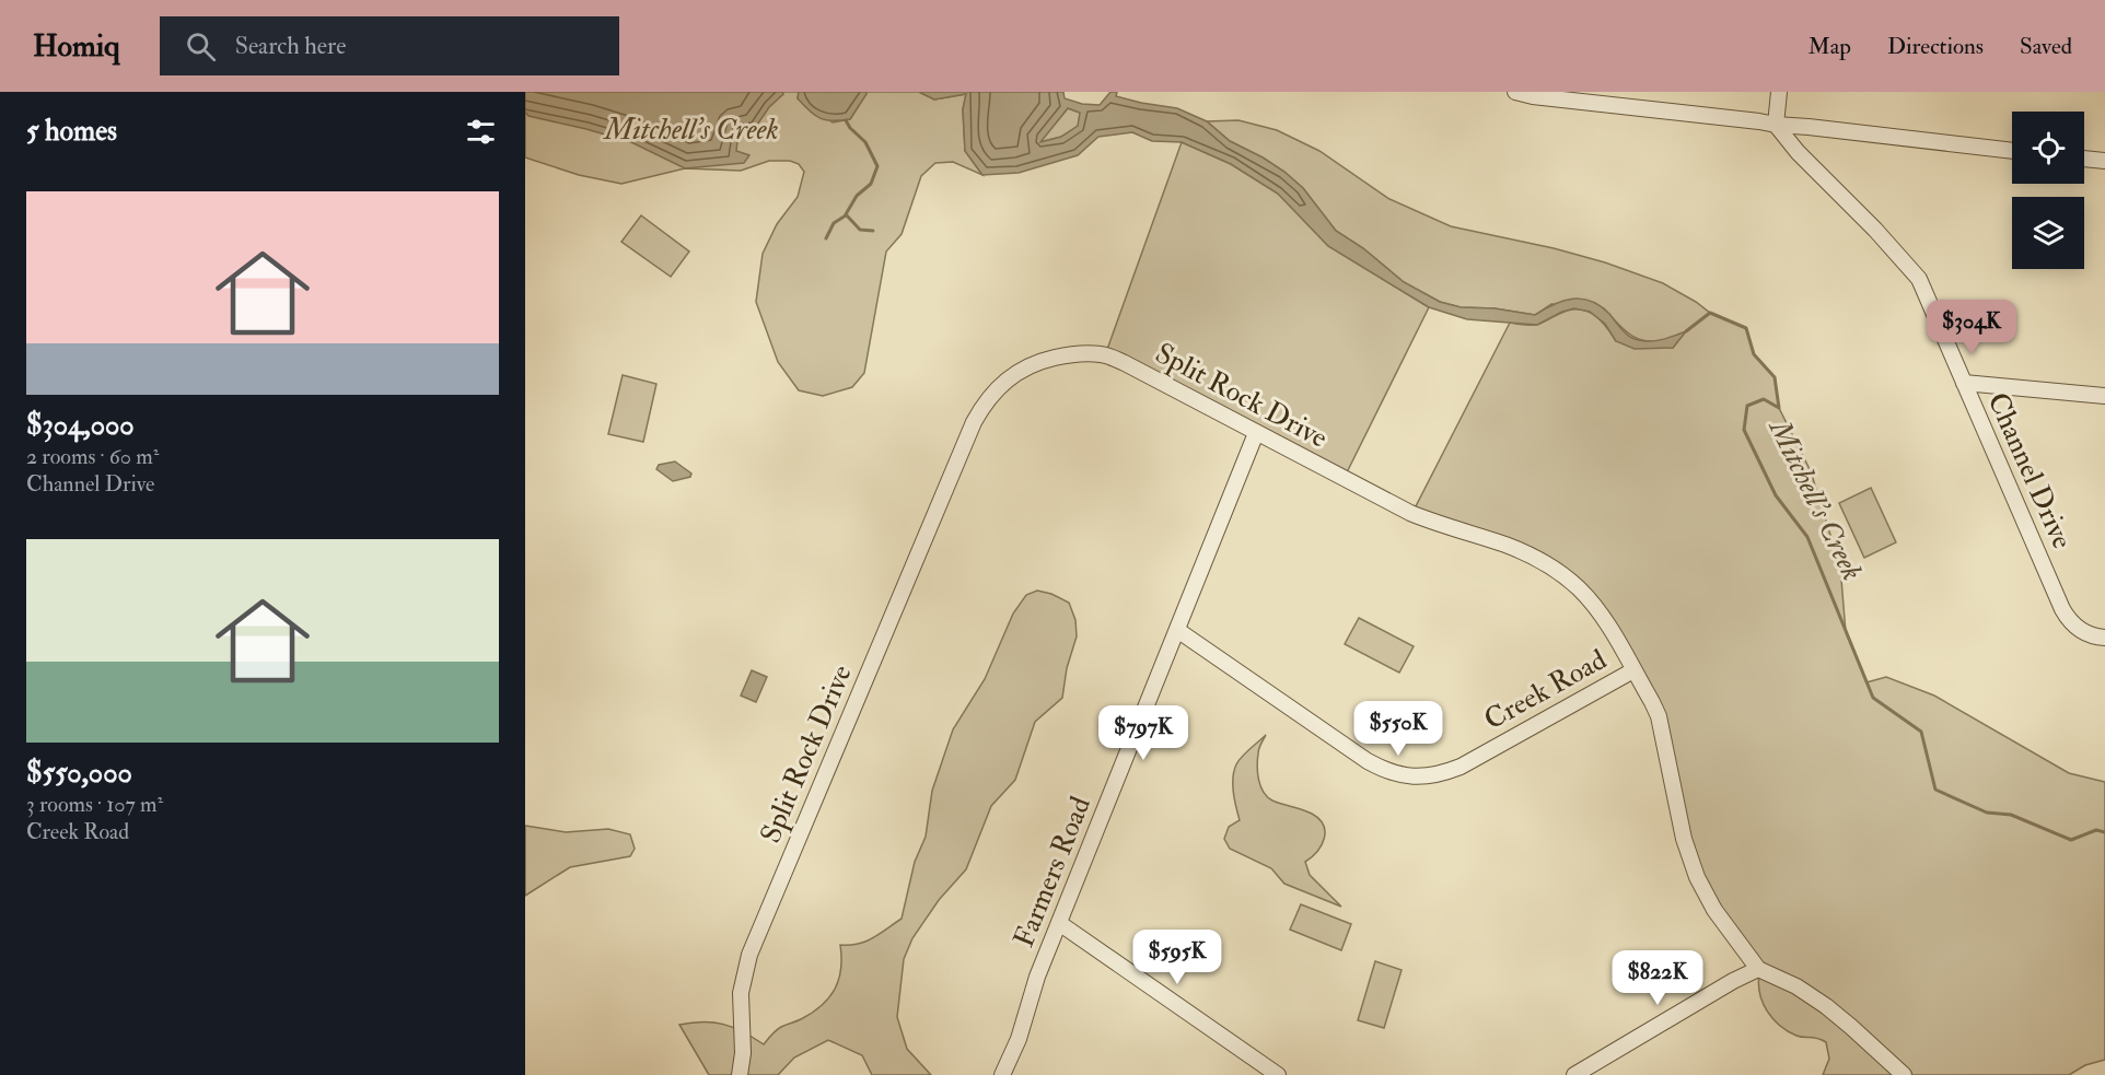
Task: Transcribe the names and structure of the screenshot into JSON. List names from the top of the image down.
{
  "streets": {
    "street": [
      "Split Rock Drive",
      "Channel Drive",
      "Creek Road",
      "Farmers Road"
    ]
  },
  "crossings": [
    ["Split Rock Drive", "Creek Road"],
    ["Split Rock Drive", "Farmers Road"],
    ["Creek Road", "Farmers Road"]
  ],
  "water": ["Mitchell's Creek"],
  "page": {
    "header": "Homiq",
    "search": "Search here",
    "nav": ["Map", "Directions", "Saved"],
    "heading": "5 homes",
    "list": [
      {
        "name": "$304,000",
        "note": "2 rooms · 60 m² · Channel Drive"
      },
      {
        "name": "$550,000",
        "note": "3 rooms · 107 m² · Creek Road"
      }
    ],
    "price": [
      "$304K",
      "$550K",
      "$797K",
      "$595K",
      "$822K"
    ]
  }
}
